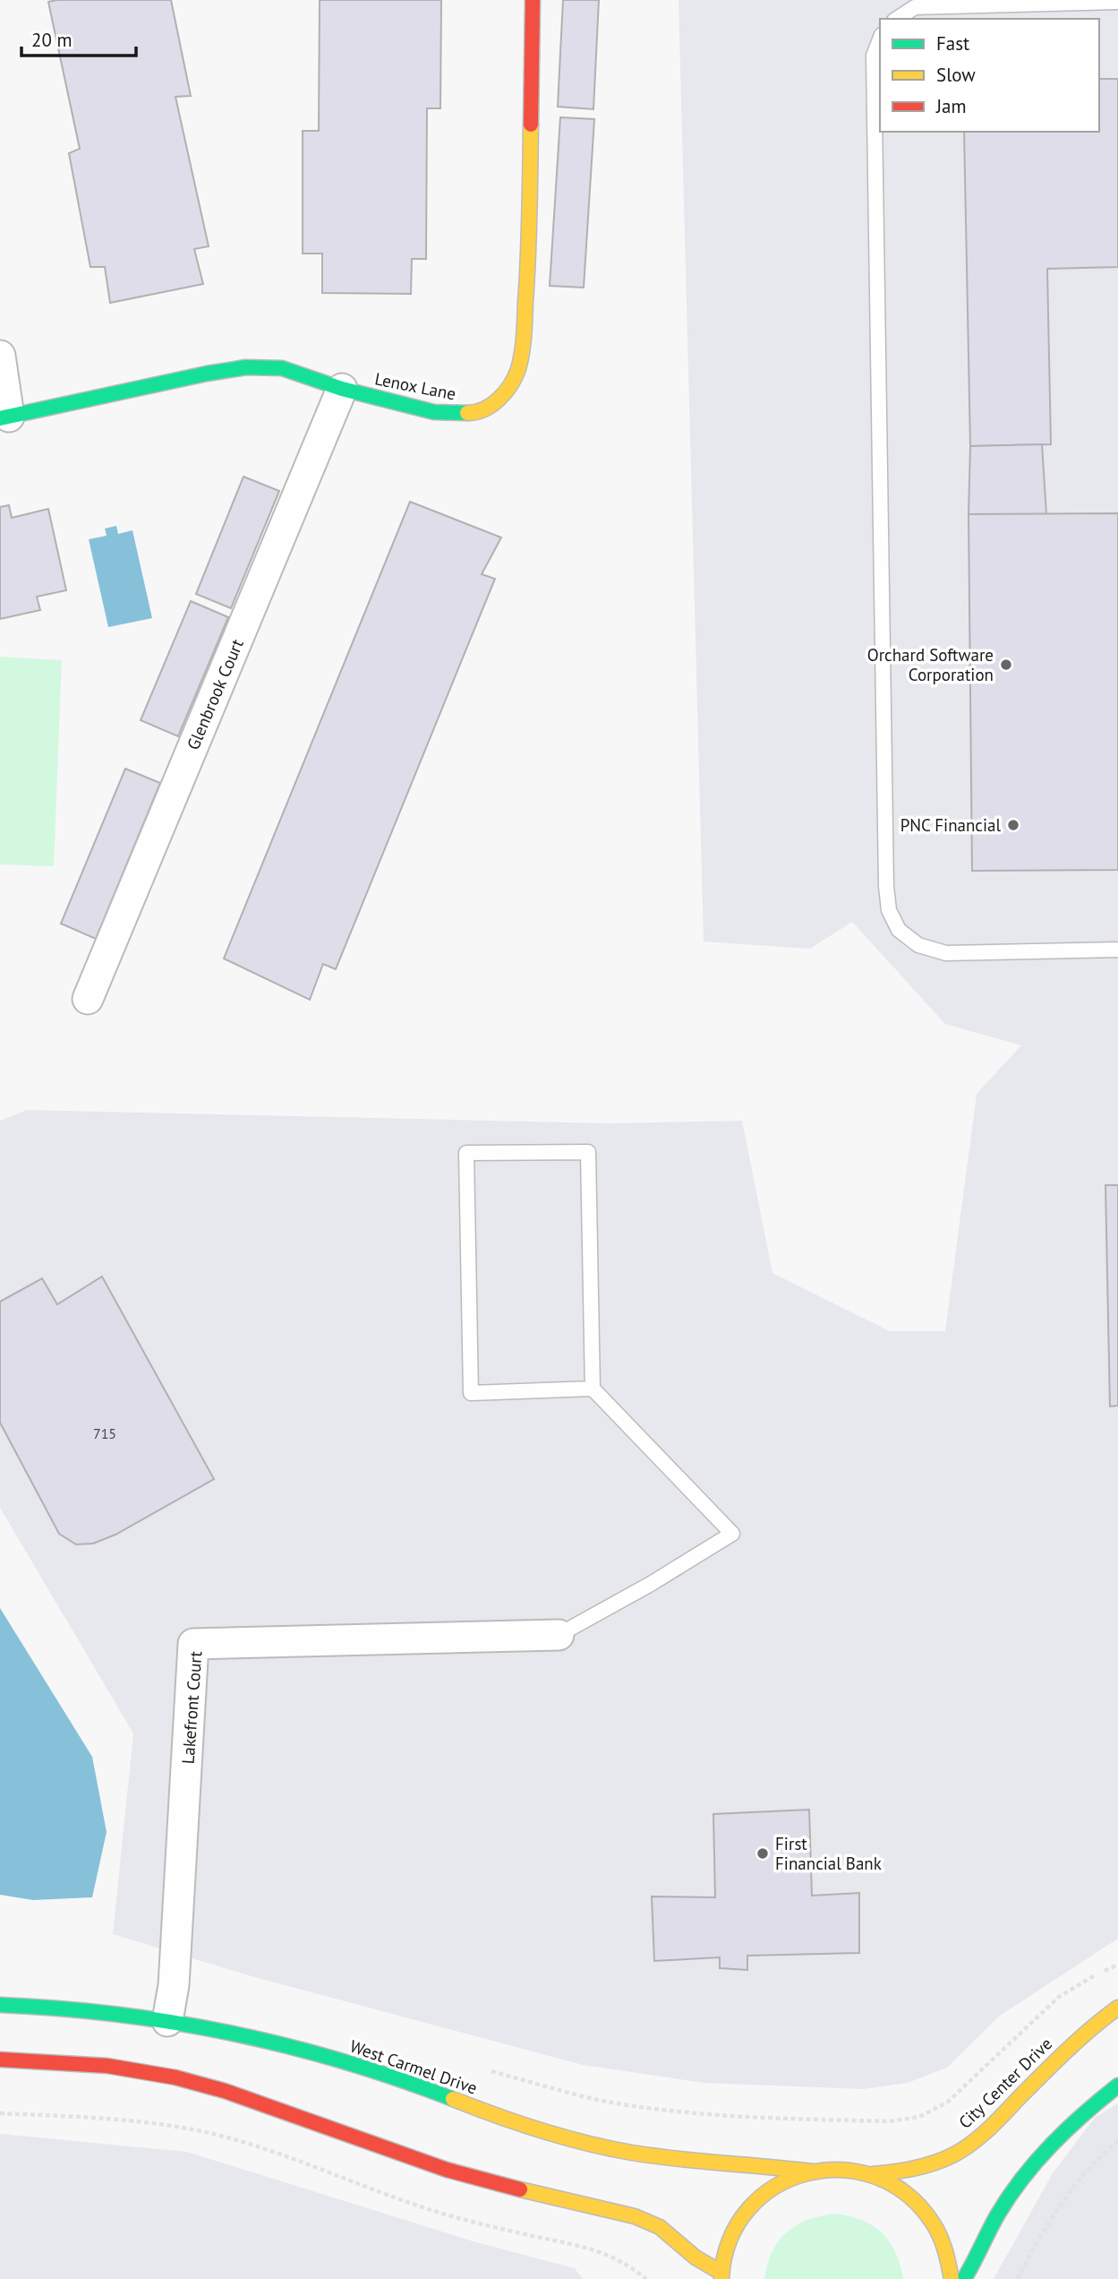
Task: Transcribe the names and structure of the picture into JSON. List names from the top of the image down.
{
  "streets": {
    "street": [
      "Lenox Lane",
      "Glenbrook Court",
      "Lakefront Court",
      "West Carmel Drive",
      "City Center Drive"
    ]
  },
  "crossings": [
    ["Lenox Lane", "Glenbrook Court"],
    ["Lakefront Court", "West Carmel Drive"]
  ],
  "places": ["Orchard Software Corporation", "PNC Financial", "First Financial Bank"],
  "house_numbers": ["715"],
  "legend": ["Fast", "Slow", "Jam"],
  "scale_bar": "20 m"
}
